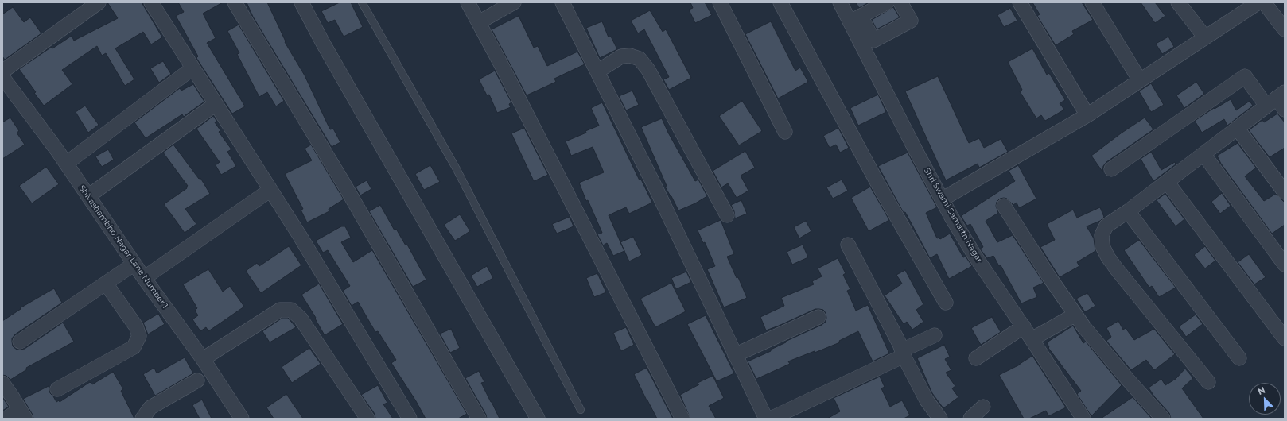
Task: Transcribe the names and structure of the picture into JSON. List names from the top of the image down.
{
  "streets": {
    "street": ["Shri Swami Samarth Nagar", "Shivashambho Nagar Lane Number 1"]
  },
  "north": "top left"
}
